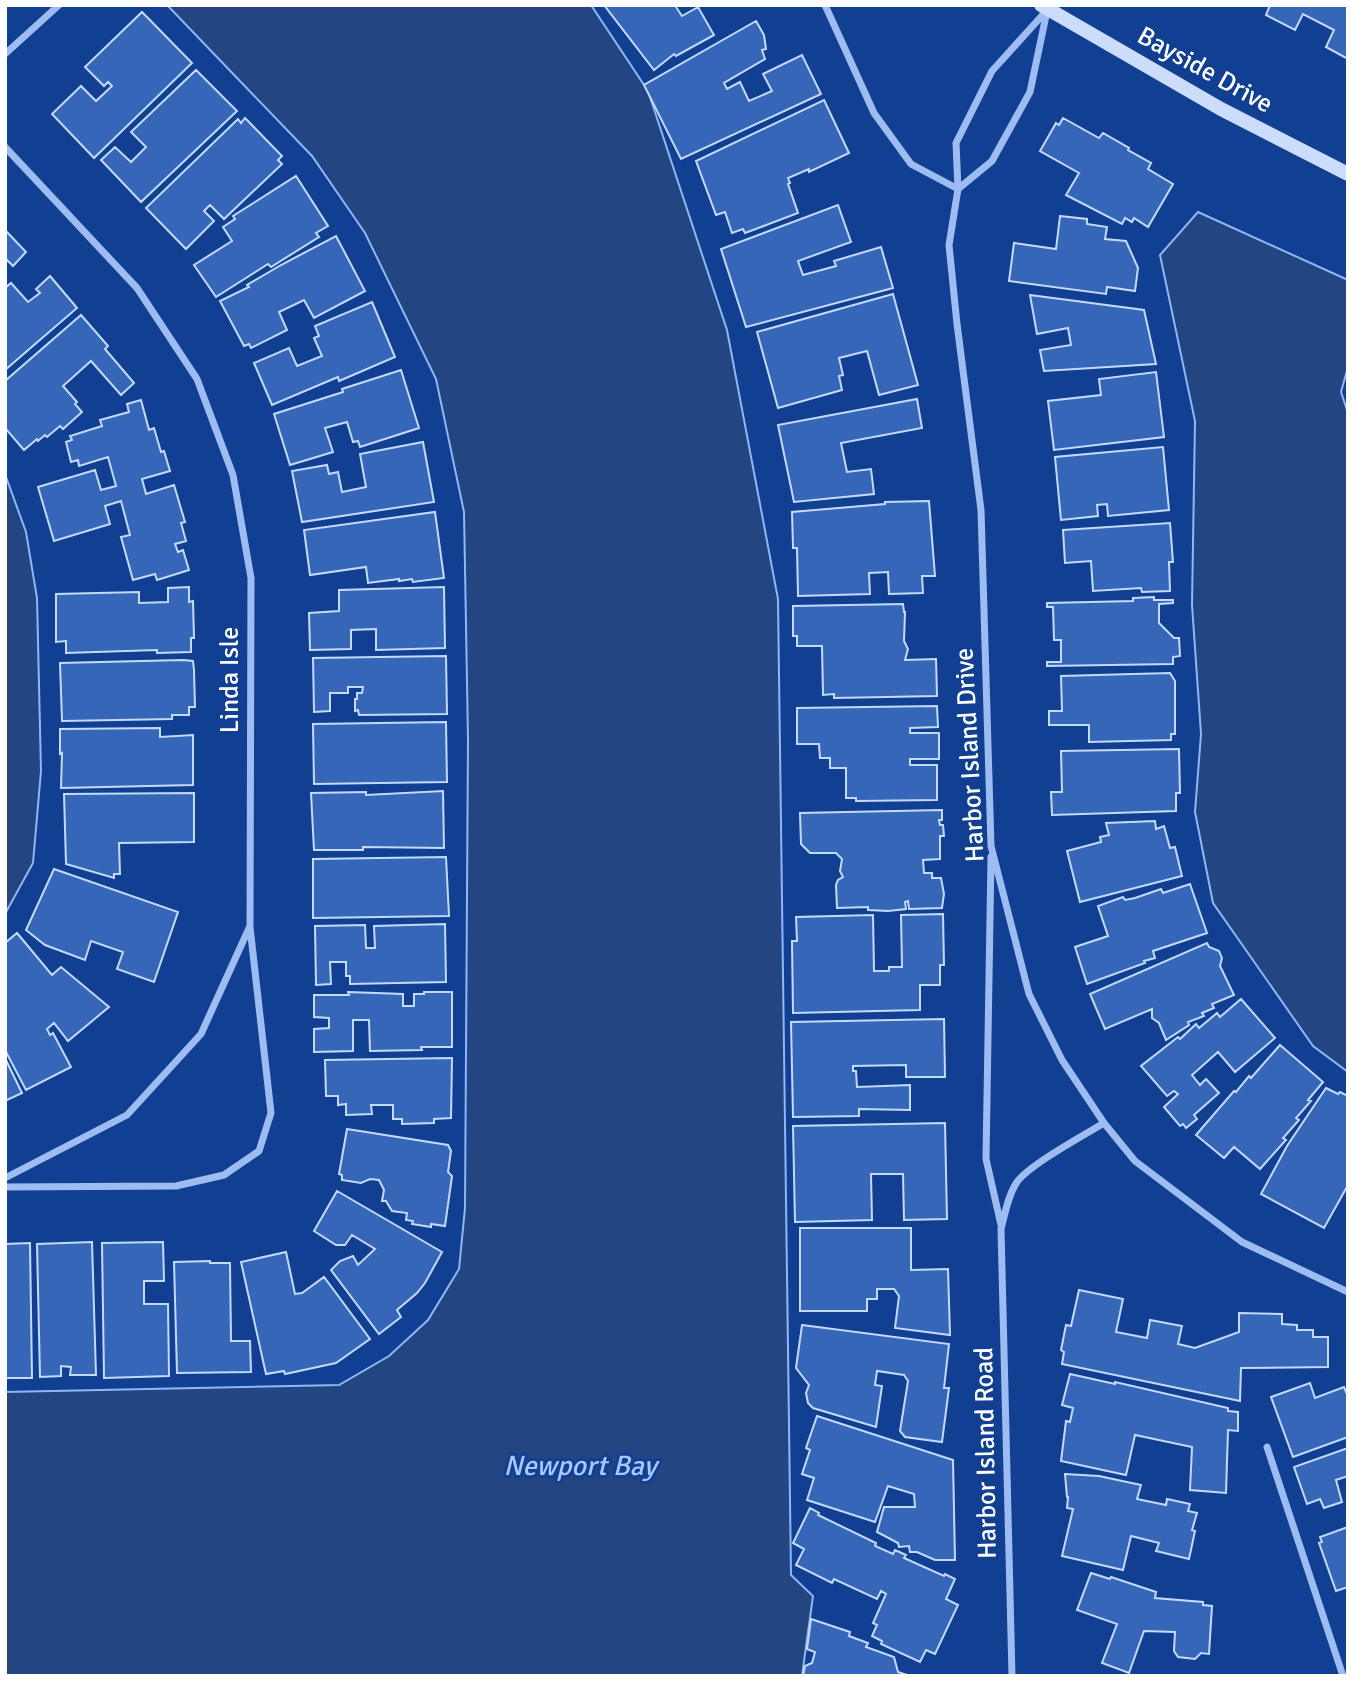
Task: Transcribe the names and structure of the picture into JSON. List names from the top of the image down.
{
  "streets": {
    "main road": ["Bayside Drive"],
    "street": ["Linda Isle", "Harbor Island Drive", "Harbor Island Road"]
  },
  "crossings": [
    ["Bayside Drive", "Harbor Island Drive"],
    ["Harbor Island Drive", "Harbor Island Road"]
  ],
  "water": ["Newport Bay"]
}
